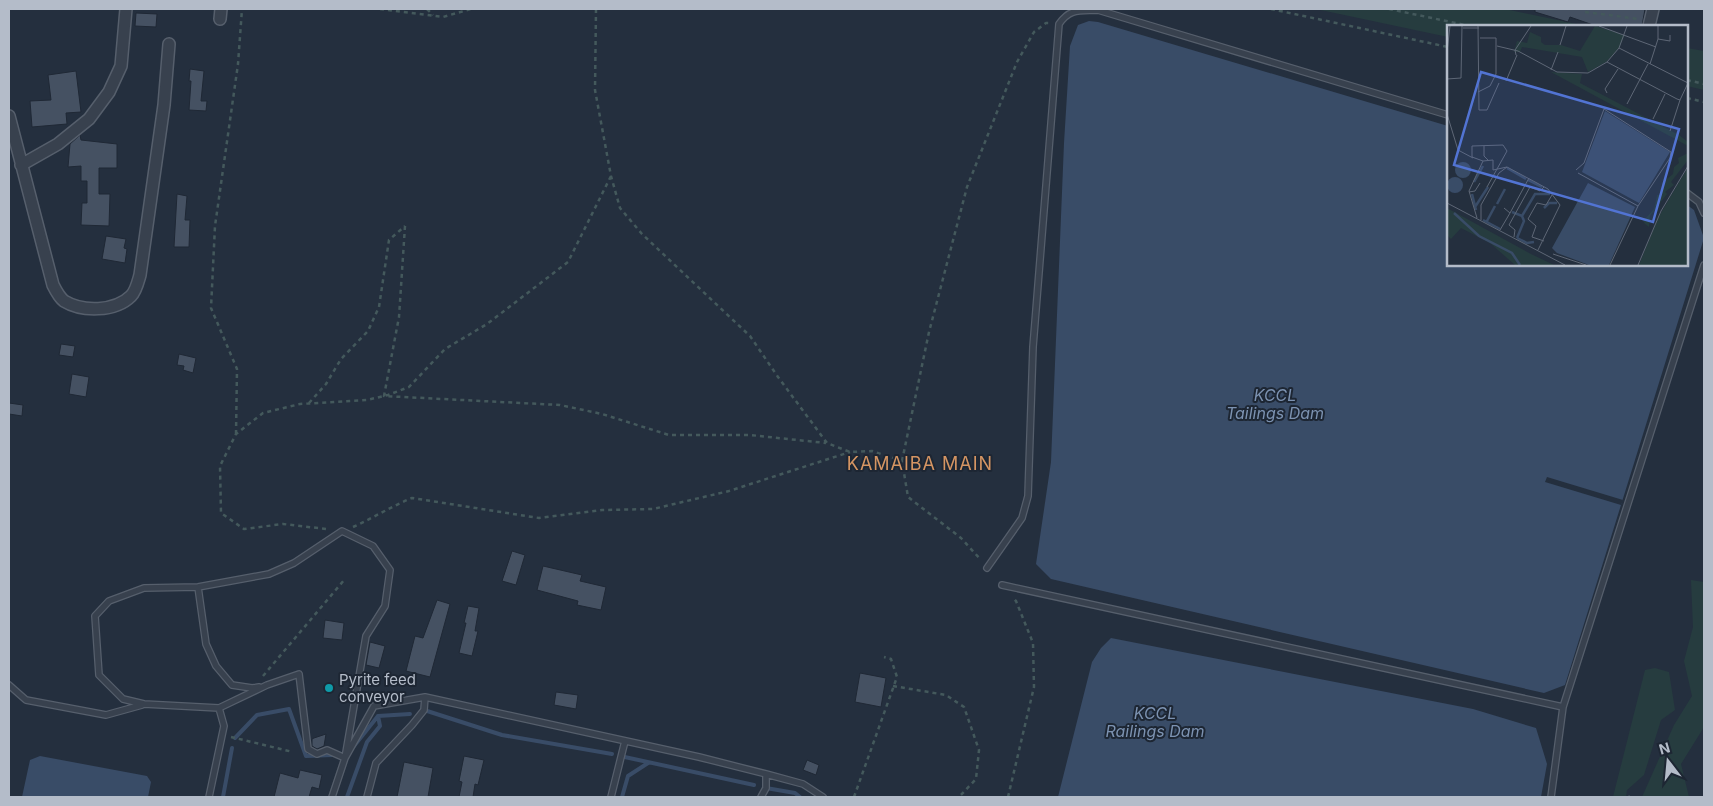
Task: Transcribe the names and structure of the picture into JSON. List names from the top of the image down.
{
  "districts": ["KAMAIBA MAIN"],
  "water": ["KCCL Tailings Dam", "KCCL Railings Dam"],
  "places": ["Pyrite feed conveyor"],
  "north": "top"
}
